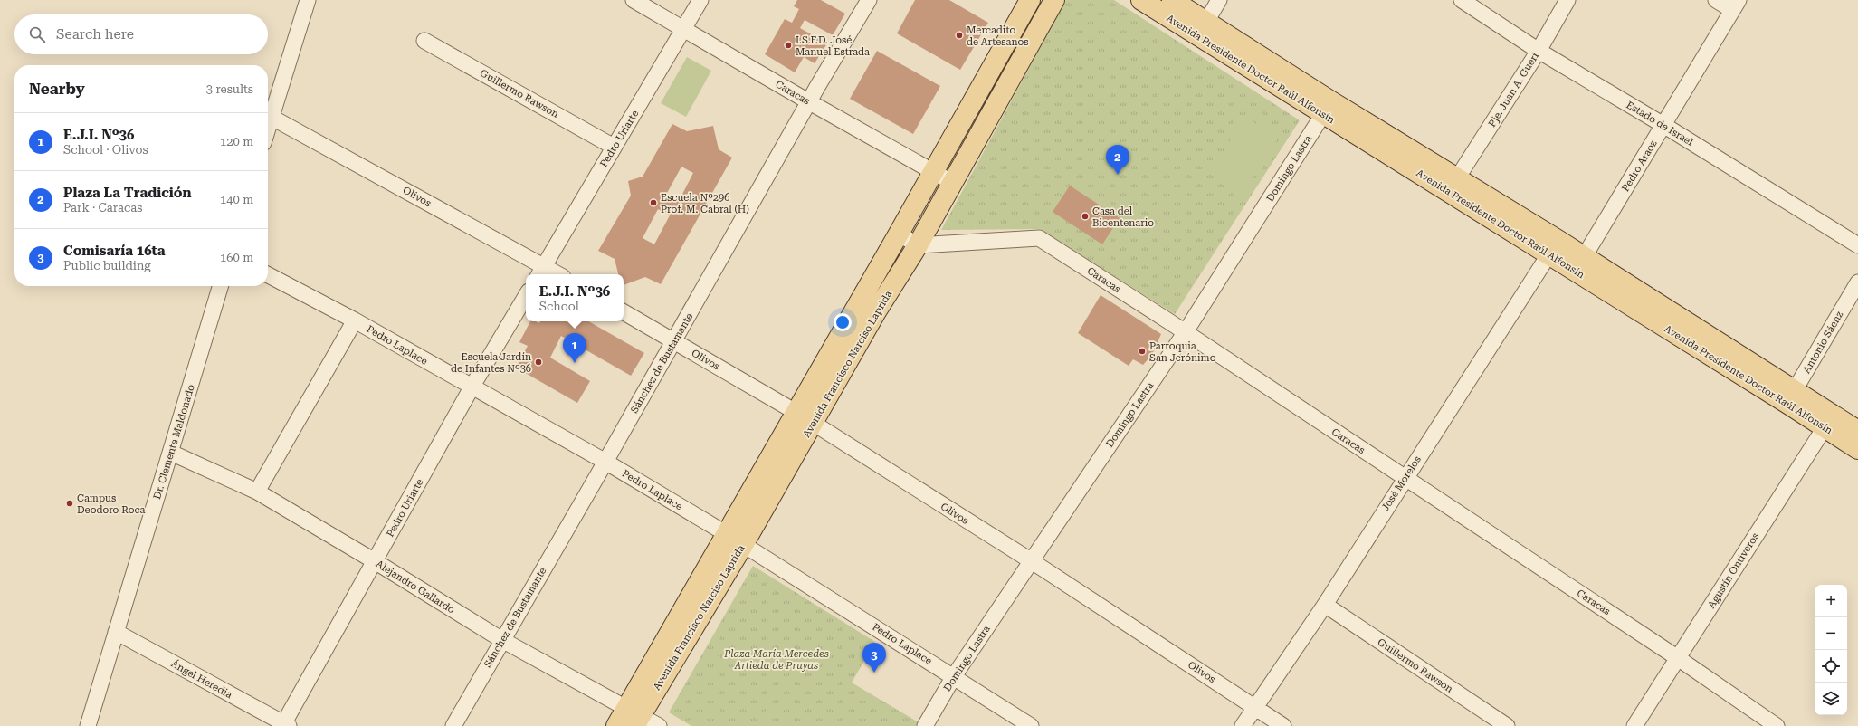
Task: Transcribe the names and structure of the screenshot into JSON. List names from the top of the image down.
{
  "streets": {
    "main road": ["Avenida Presidente Doctor Raúl Alfonsín", "Avenida Francisco Narciso Laprida"],
    "street": [
      "Pje. Juan A. Gueri",
      "Caracas",
      "Guillermo Rawson",
      "Estado de Israel",
      "Pedro Uriarte",
      "Pedro Araoz",
      "Domingo Lastra",
      "Olivos",
      "Antonio Sáenz",
      "Pedro Laplace",
      "Sánchez de Bustamante",
      "Dr. Clemente Maldonado",
      "José Morelos",
      "Agustín Ontiveros",
      "Alejandro Gallardo",
      "Ángel Heredia"
    ]
  },
  "crossings": [
    ["Avenida Presidente Doctor Raúl Alfonsín", "Pje. Juan A. Gueri"],
    ["Avenida Presidente Doctor Raúl Alfonsín", "Pedro Araoz"],
    ["Avenida Presidente Doctor Raúl Alfonsín", "Domingo Lastra"],
    ["Avenida Presidente Doctor Raúl Alfonsín", "Antonio Sáenz"],
    ["Avenida Presidente Doctor Raúl Alfonsín", "José Morelos"],
    ["Avenida Presidente Doctor Raúl Alfonsín", "Agustín Ontiveros"],
    ["Pje. Juan A. Gueri", "Estado de Israel"],
    ["Caracas", "Pedro Uriarte"],
    ["Caracas", "Domingo Lastra"],
    ["Caracas", "Sánchez de Bustamante"],
    ["Caracas", "Avenida Francisco Narciso Laprida"],
    ["Caracas", "José Morelos"],
    ["Caracas", "Agustín Ontiveros"],
    ["Guillermo Rawson", "Pedro Uriarte"],
    ["Guillermo Rawson", "José Morelos"],
    ["Estado de Israel", "Pedro Araoz"],
    ["Pedro Uriarte", "Olivos"],
    ["Pedro Uriarte", "Pedro Laplace"],
    ["Pedro Uriarte", "Alejandro Gallardo"],
    ["Pedro Uriarte", "Ángel Heredia"],
    ["Domingo Lastra", "Olivos"],
    ["Domingo Lastra", "Pedro Laplace"],
    ["Olivos", "Sánchez de Bustamante"],
    ["Olivos", "Avenida Francisco Narciso Laprida"],
    ["Olivos", "José Morelos"],
    ["Pedro Laplace", "Sánchez de Bustamante"],
    ["Pedro Laplace", "Avenida Francisco Narciso Laprida"],
    ["Sánchez de Bustamante", "Alejandro Gallardo"],
    ["Avenida Francisco Narciso Laprida", "Alejandro Gallardo"],
    ["Dr. Clemente Maldonado", "Alejandro Gallardo"],
    ["Dr. Clemente Maldonado", "Ángel Heredia"]
  ],
  "parks": ["Plaza María Mercedes Artieda de Pruyas"],
  "places": [
    "Mercadito de Artesanos",
    "I.S.F.D. José Manuel Estrada",
    "Escuela Nº296 Prof. M. Cabral (H)",
    "Casa del Bicentenario",
    "Parroquia San Jerónimo",
    "Escuela Jardín de Infantes Nº36",
    "Campus Deodoro Roca"
  ],
  "page": {
    "search": "Search here",
    "heading": ["Nearby", "3 results"],
    "list": [
      {
        "mark": "1",
        "name": "E.J.I. Nº36",
        "note": "School · Olivos",
        "value": "120 m"
      },
      {
        "mark": "2",
        "name": "Plaza La Tradición",
        "note": "Park · Caracas",
        "value": "140 m"
      },
      {
        "mark": "3",
        "name": "Comisaría 16ta",
        "note": "Public building",
        "value": "160 m"
      }
    ],
    "pins": ["2", "1", "3"],
    "popup": ["E.J.I. Nº36", "School"],
    "map_buttons": ["+", "−"]
  }
}
